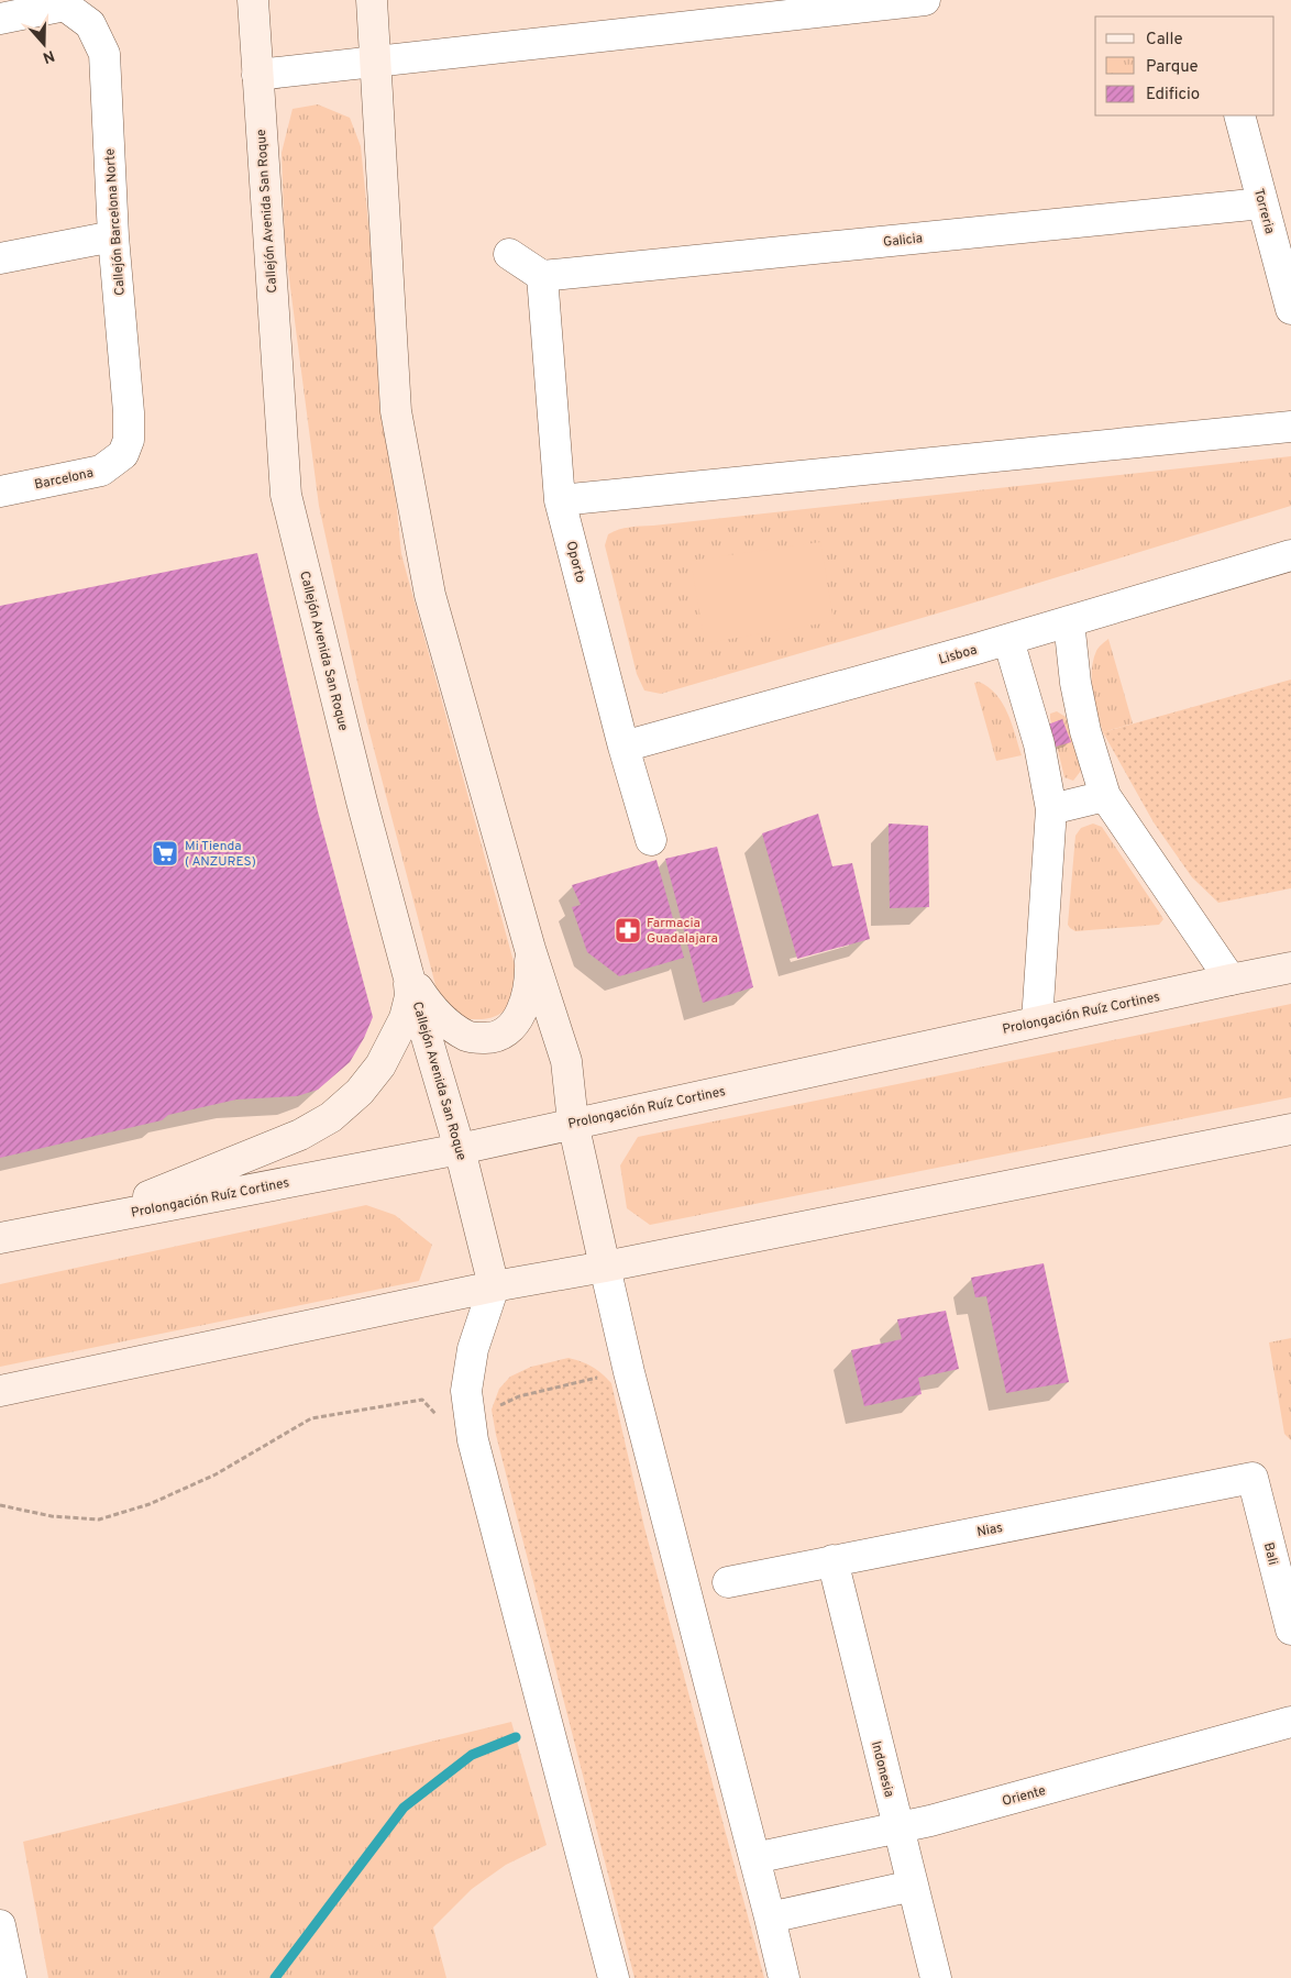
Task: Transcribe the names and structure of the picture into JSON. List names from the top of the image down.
{
  "streets": {
    "street": [
      "Callejón Avenida San Roque",
      "Torreria",
      "Callejón Barcelona Norte",
      "Galicia",
      "Barcelona",
      "Oporto",
      "Lisboa",
      "Prolongación Ruíz Cortines",
      "Nias",
      "Bali",
      "Indonesia",
      "Oriente"
    ]
  },
  "crossings": [
    ["Callejón Avenida San Roque", "Prolongación Ruíz Cortines"],
    ["Torreria", "Galicia"],
    ["Callejón Barcelona Norte", "Barcelona"],
    ["Galicia", "Oporto"],
    ["Oporto", "Lisboa"],
    ["Nias", "Bali"],
    ["Nias", "Indonesia"],
    ["Indonesia", "Oriente"]
  ],
  "places": {
    "supermarket": ["Mi Tienda ( ANZURES)"],
    "pharmacy": ["Farmacia Guadalajara"]
  },
  "legend": ["Calle", "Parque", "Edificio"],
  "north": "bottom"
}
